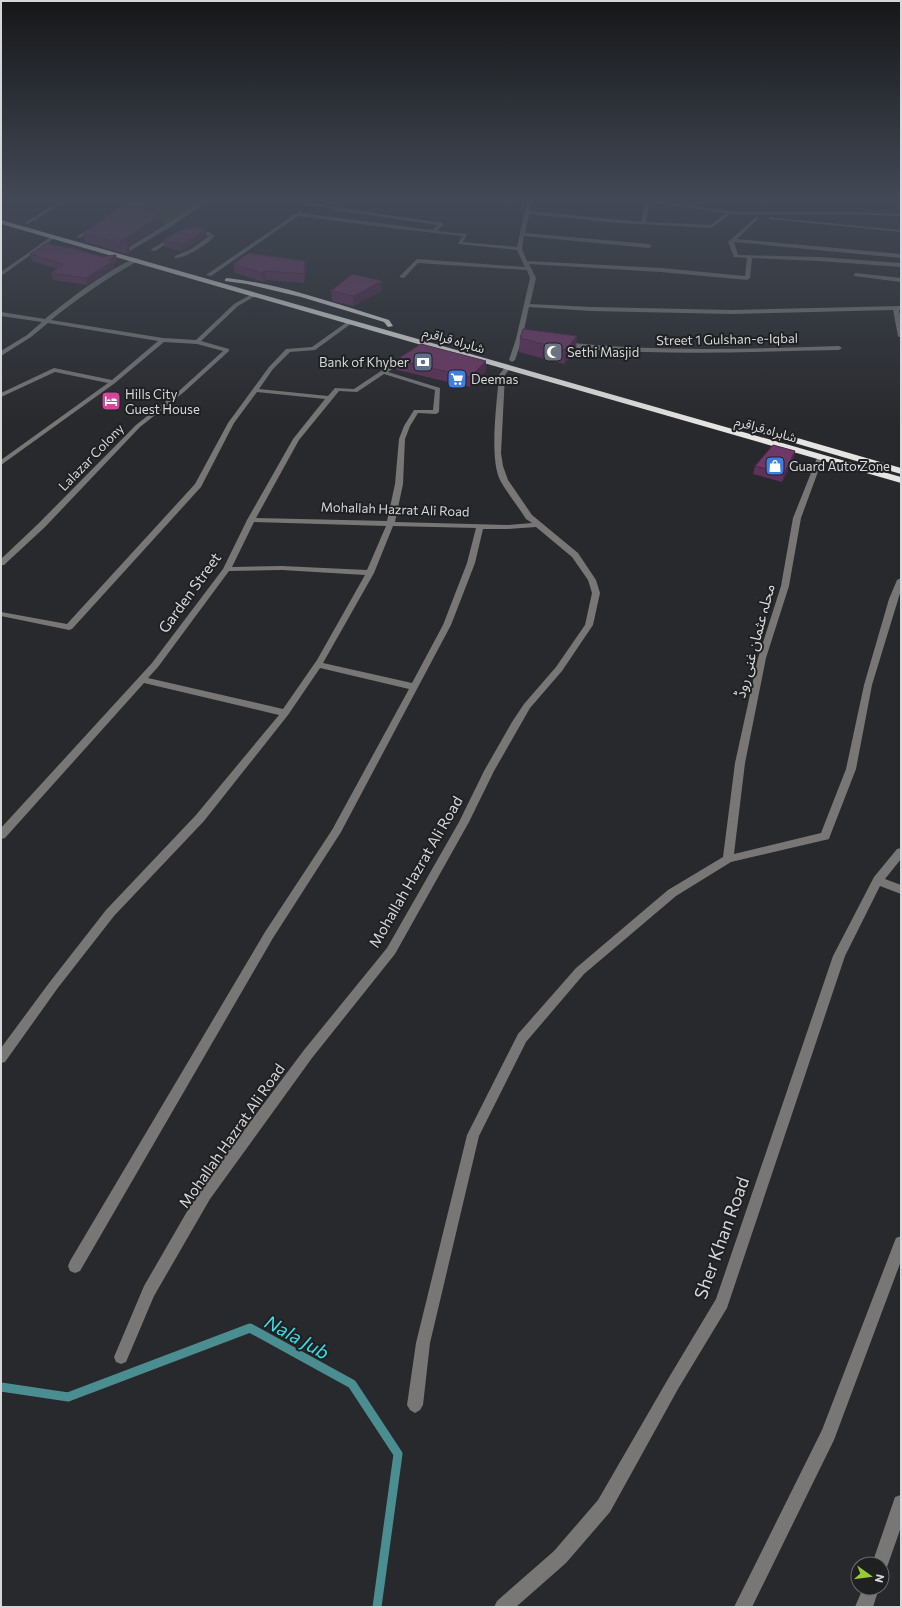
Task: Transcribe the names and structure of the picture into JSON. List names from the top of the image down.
{
  "streets": {
    "highway": ["شاہراہ قراقرم"],
    "street": [
      "Street 1 Gulshan-e-Iqbal",
      "Lalazar Colony",
      "Mohallah Hazrat Ali Road",
      "Garden Street",
      "محلہ عثمان غنی روڈ",
      "Sher Khan Road"
    ]
  },
  "crossings": [
    ["شاہراہ قراقرم", "Mohallah Hazrat Ali Road"],
    ["شاہراہ قراقرم", "Garden Street"],
    ["شاہراہ قراقرم", "محلہ عثمان غنی روڈ"],
    ["Mohallah Hazrat Ali Road", "Garden Street"]
  ],
  "water": ["Nala Jub"],
  "places": {
    "mosque": ["Sethi Masjid"],
    "bank": ["Bank of Khyber"],
    "supermarket": ["Deemas"],
    "hotel": ["Hills City Guest House"],
    "shop": ["Guard Auto Zone"]
  },
  "north": "right"
}
